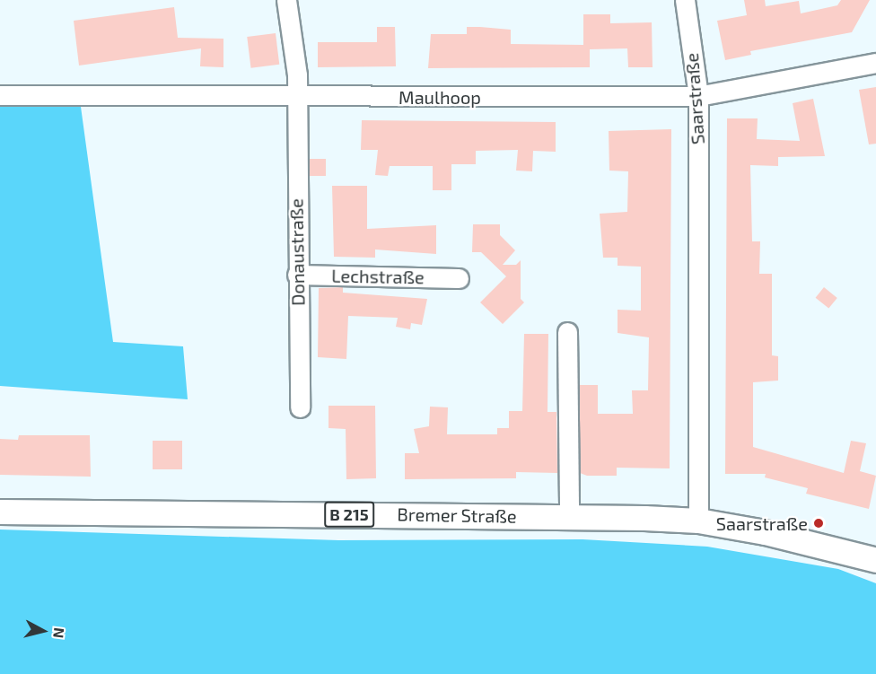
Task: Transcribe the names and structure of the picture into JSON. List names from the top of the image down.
{
  "streets": {
    "main road": ["B 215", "Bremer Straße"],
    "street": [
      "Maulhoop",
      "Saarstraße",
      "Donaustraße",
      "Lechstraße"
    ]
  },
  "crossings": [
    ["Maulhoop", "Saarstraße"],
    ["Maulhoop", "Donaustraße"],
    ["Saarstraße", "Bremer Straße"],
    ["Donaustraße", "Lechstraße"]
  ],
  "places": ["Saarstraße"],
  "north": "right"
}
